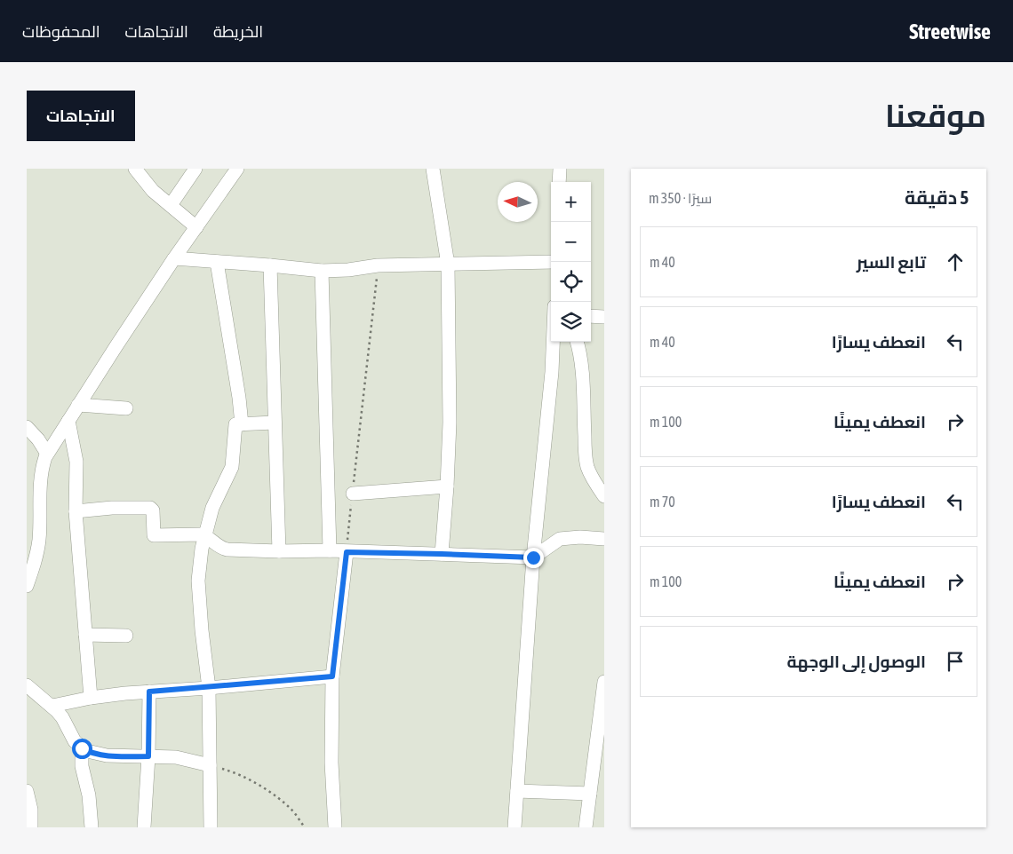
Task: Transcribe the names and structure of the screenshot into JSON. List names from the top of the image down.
{
  "north": "left",
  "page": {
    "header": "Streetwise",
    "nav": ["الخريطة", "الاتجاهات", "المحفوظات"],
    "title": "موقعنا",
    "buttons": "الاتجاهات",
    "heading": ["5 دقيقة", "سيرًا · 350 m"],
    "map_buttons": ["+", "−"],
    "list": [
      ["تابع السير", "40 m"],
      ["انعطف يسارًا", "40 m"],
      ["انعطف يمينًا", "100 m"],
      ["انعطف يسارًا", "70 m"],
      ["انعطف يمينًا", "100 m"],
      "الوصول إلى الوجهة"
    ]
  }
}
